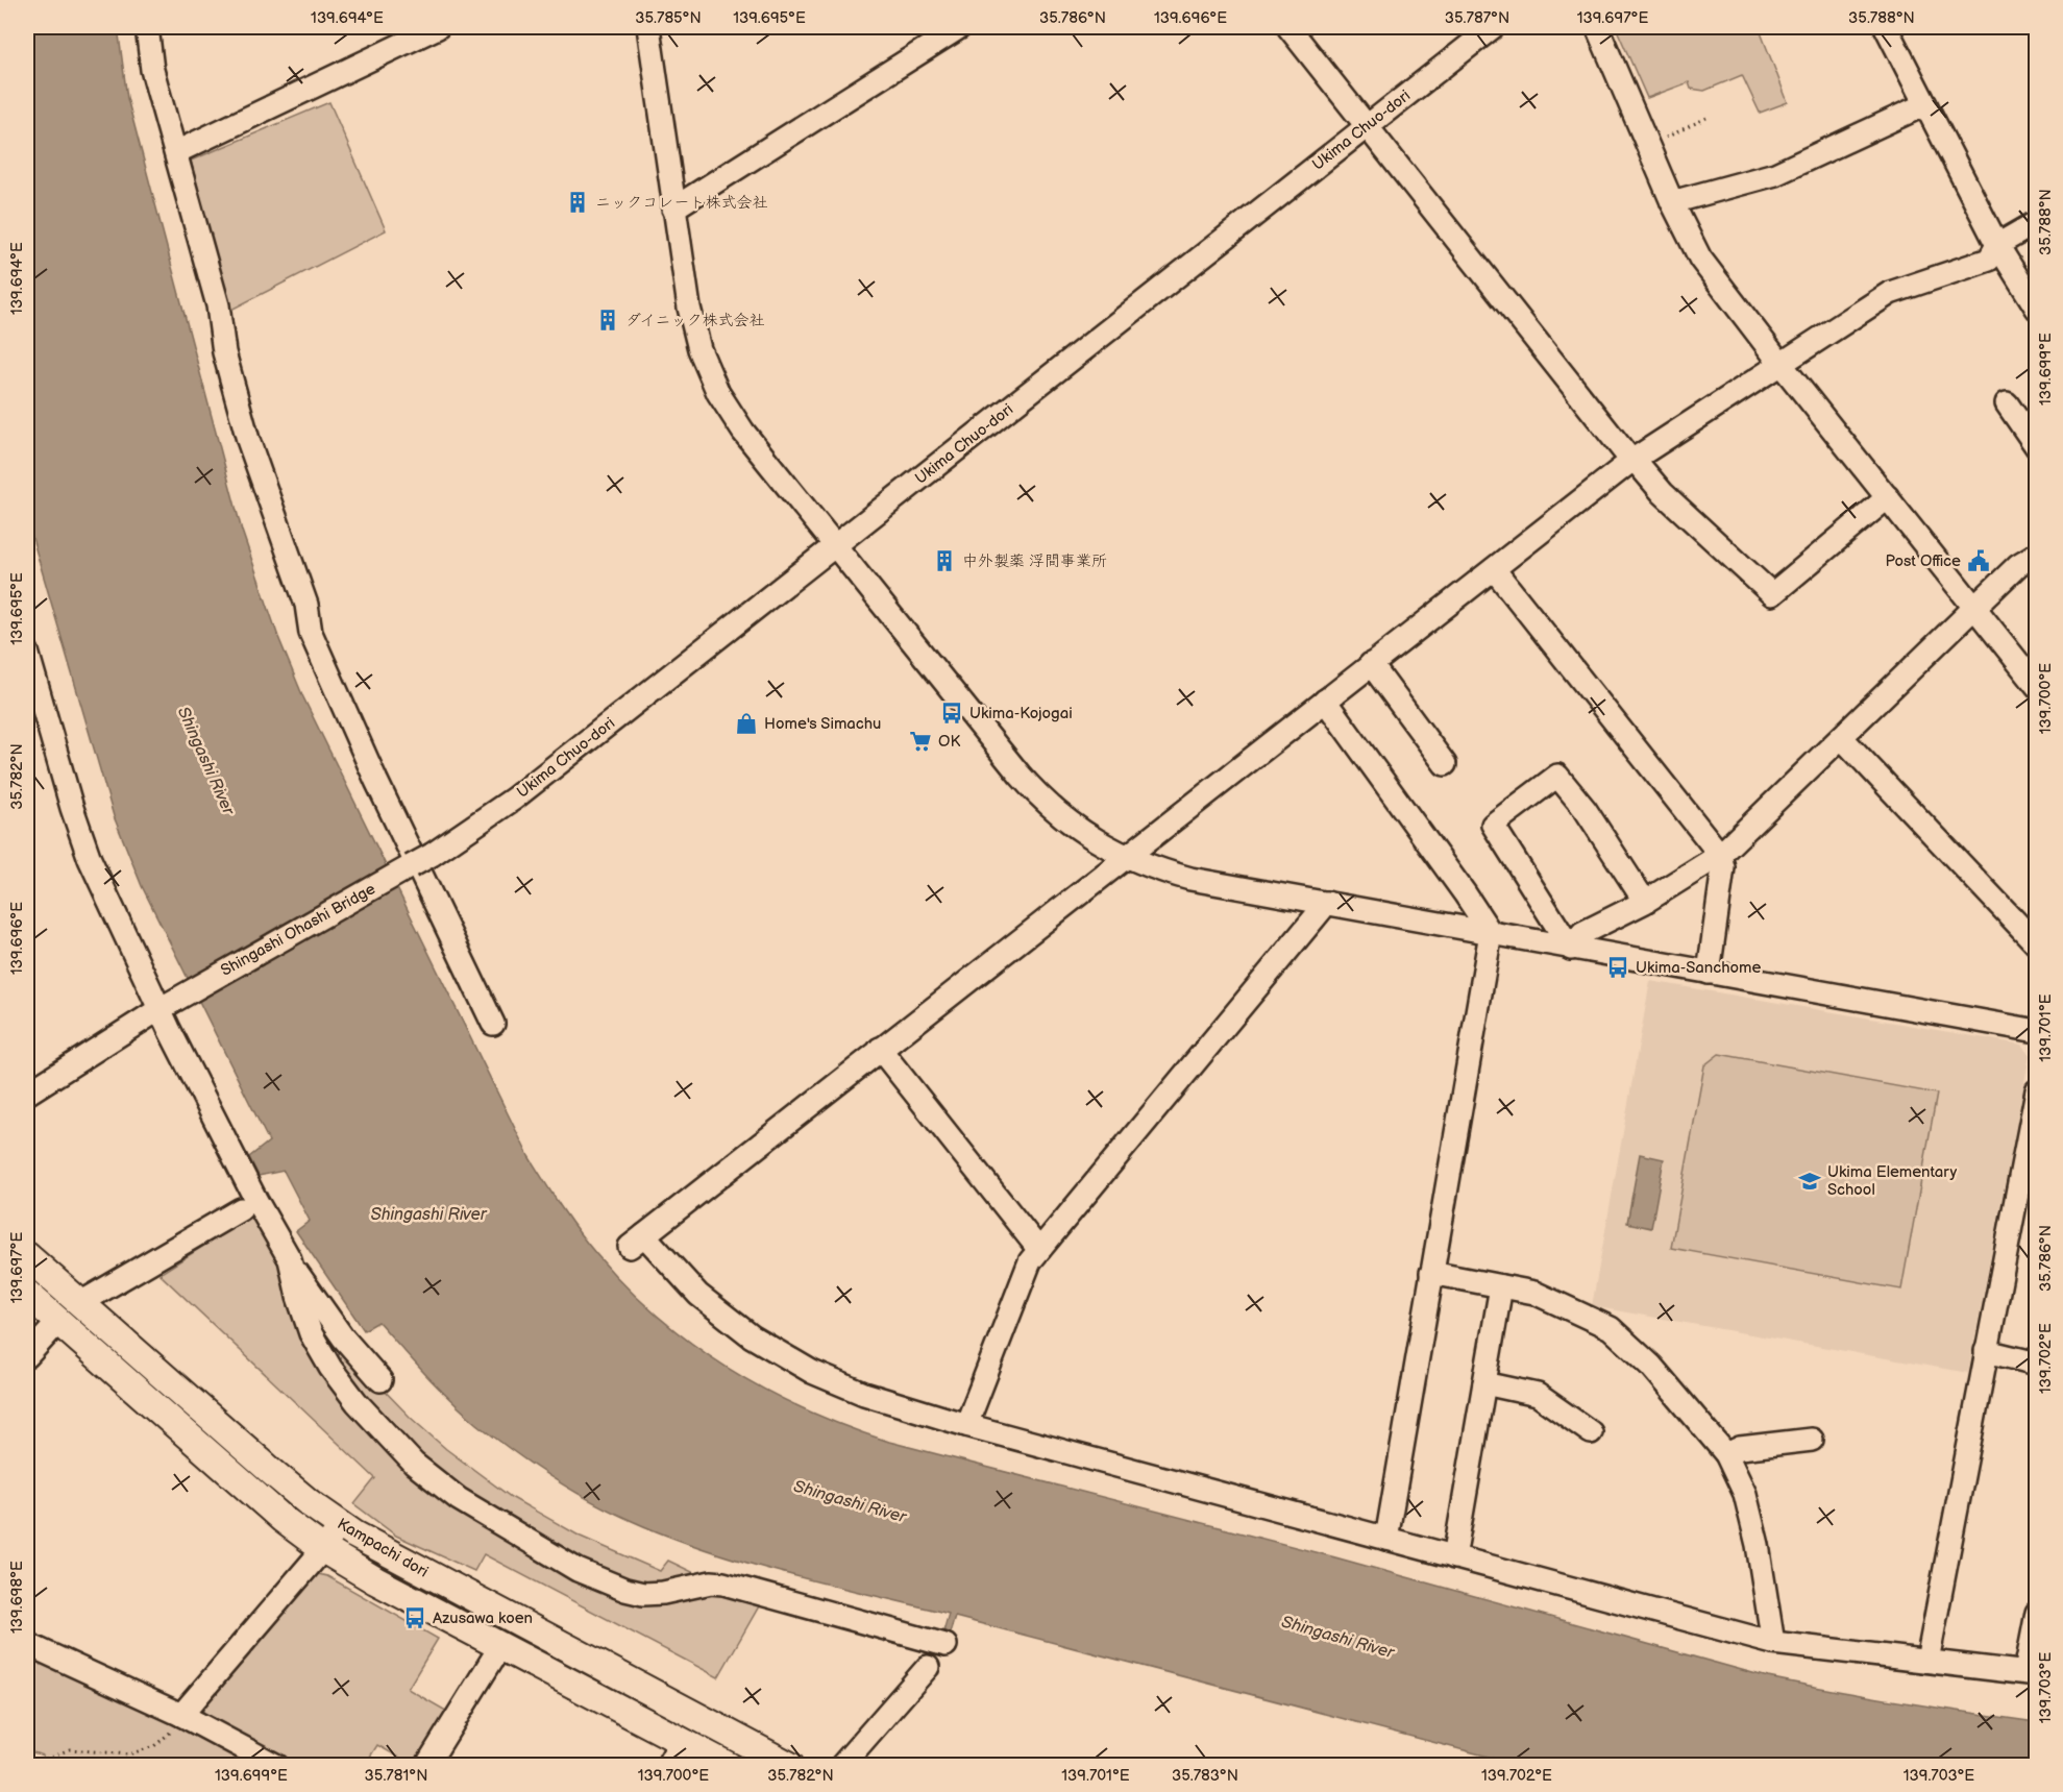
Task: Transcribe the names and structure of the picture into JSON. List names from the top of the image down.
{
  "streets": {
    "main road": ["Kampachi dori"],
    "street": ["Ukima Chuo-dori", "Shingashi Ohashi Bridge"]
  },
  "crossings": [
    ["Ukima Chuo-dori", "Shingashi Ohashi Bridge"]
  ],
  "water": ["Shingashi River"],
  "places": {
    "building": ["ニックコレート株式会社", "ダイニック株式会社", "中外製薬 浮間事業所"],
    "public building": ["Post Office"],
    "bus stop": ["Ukima-Kojogai", "Ukima-Sanchome", "Azusawa koen"],
    "shop": ["Home's Simachu"],
    "supermarket": ["OK"],
    "school or university": ["Ukima Elementary School"]
  },
  "coordinates": [
    "139.694°E",
    "35.785°N",
    "139.695°E",
    "35.786°N",
    "139.696°E",
    "35.787°N",
    "139.697°E",
    "35.788°N",
    "139.699°E",
    "139.700°E",
    "35.782°N",
    "139.701°E",
    "139.702°E",
    "139.698°E",
    "139.703°E",
    "35.781°N",
    "35.783°N"
  ]
}
